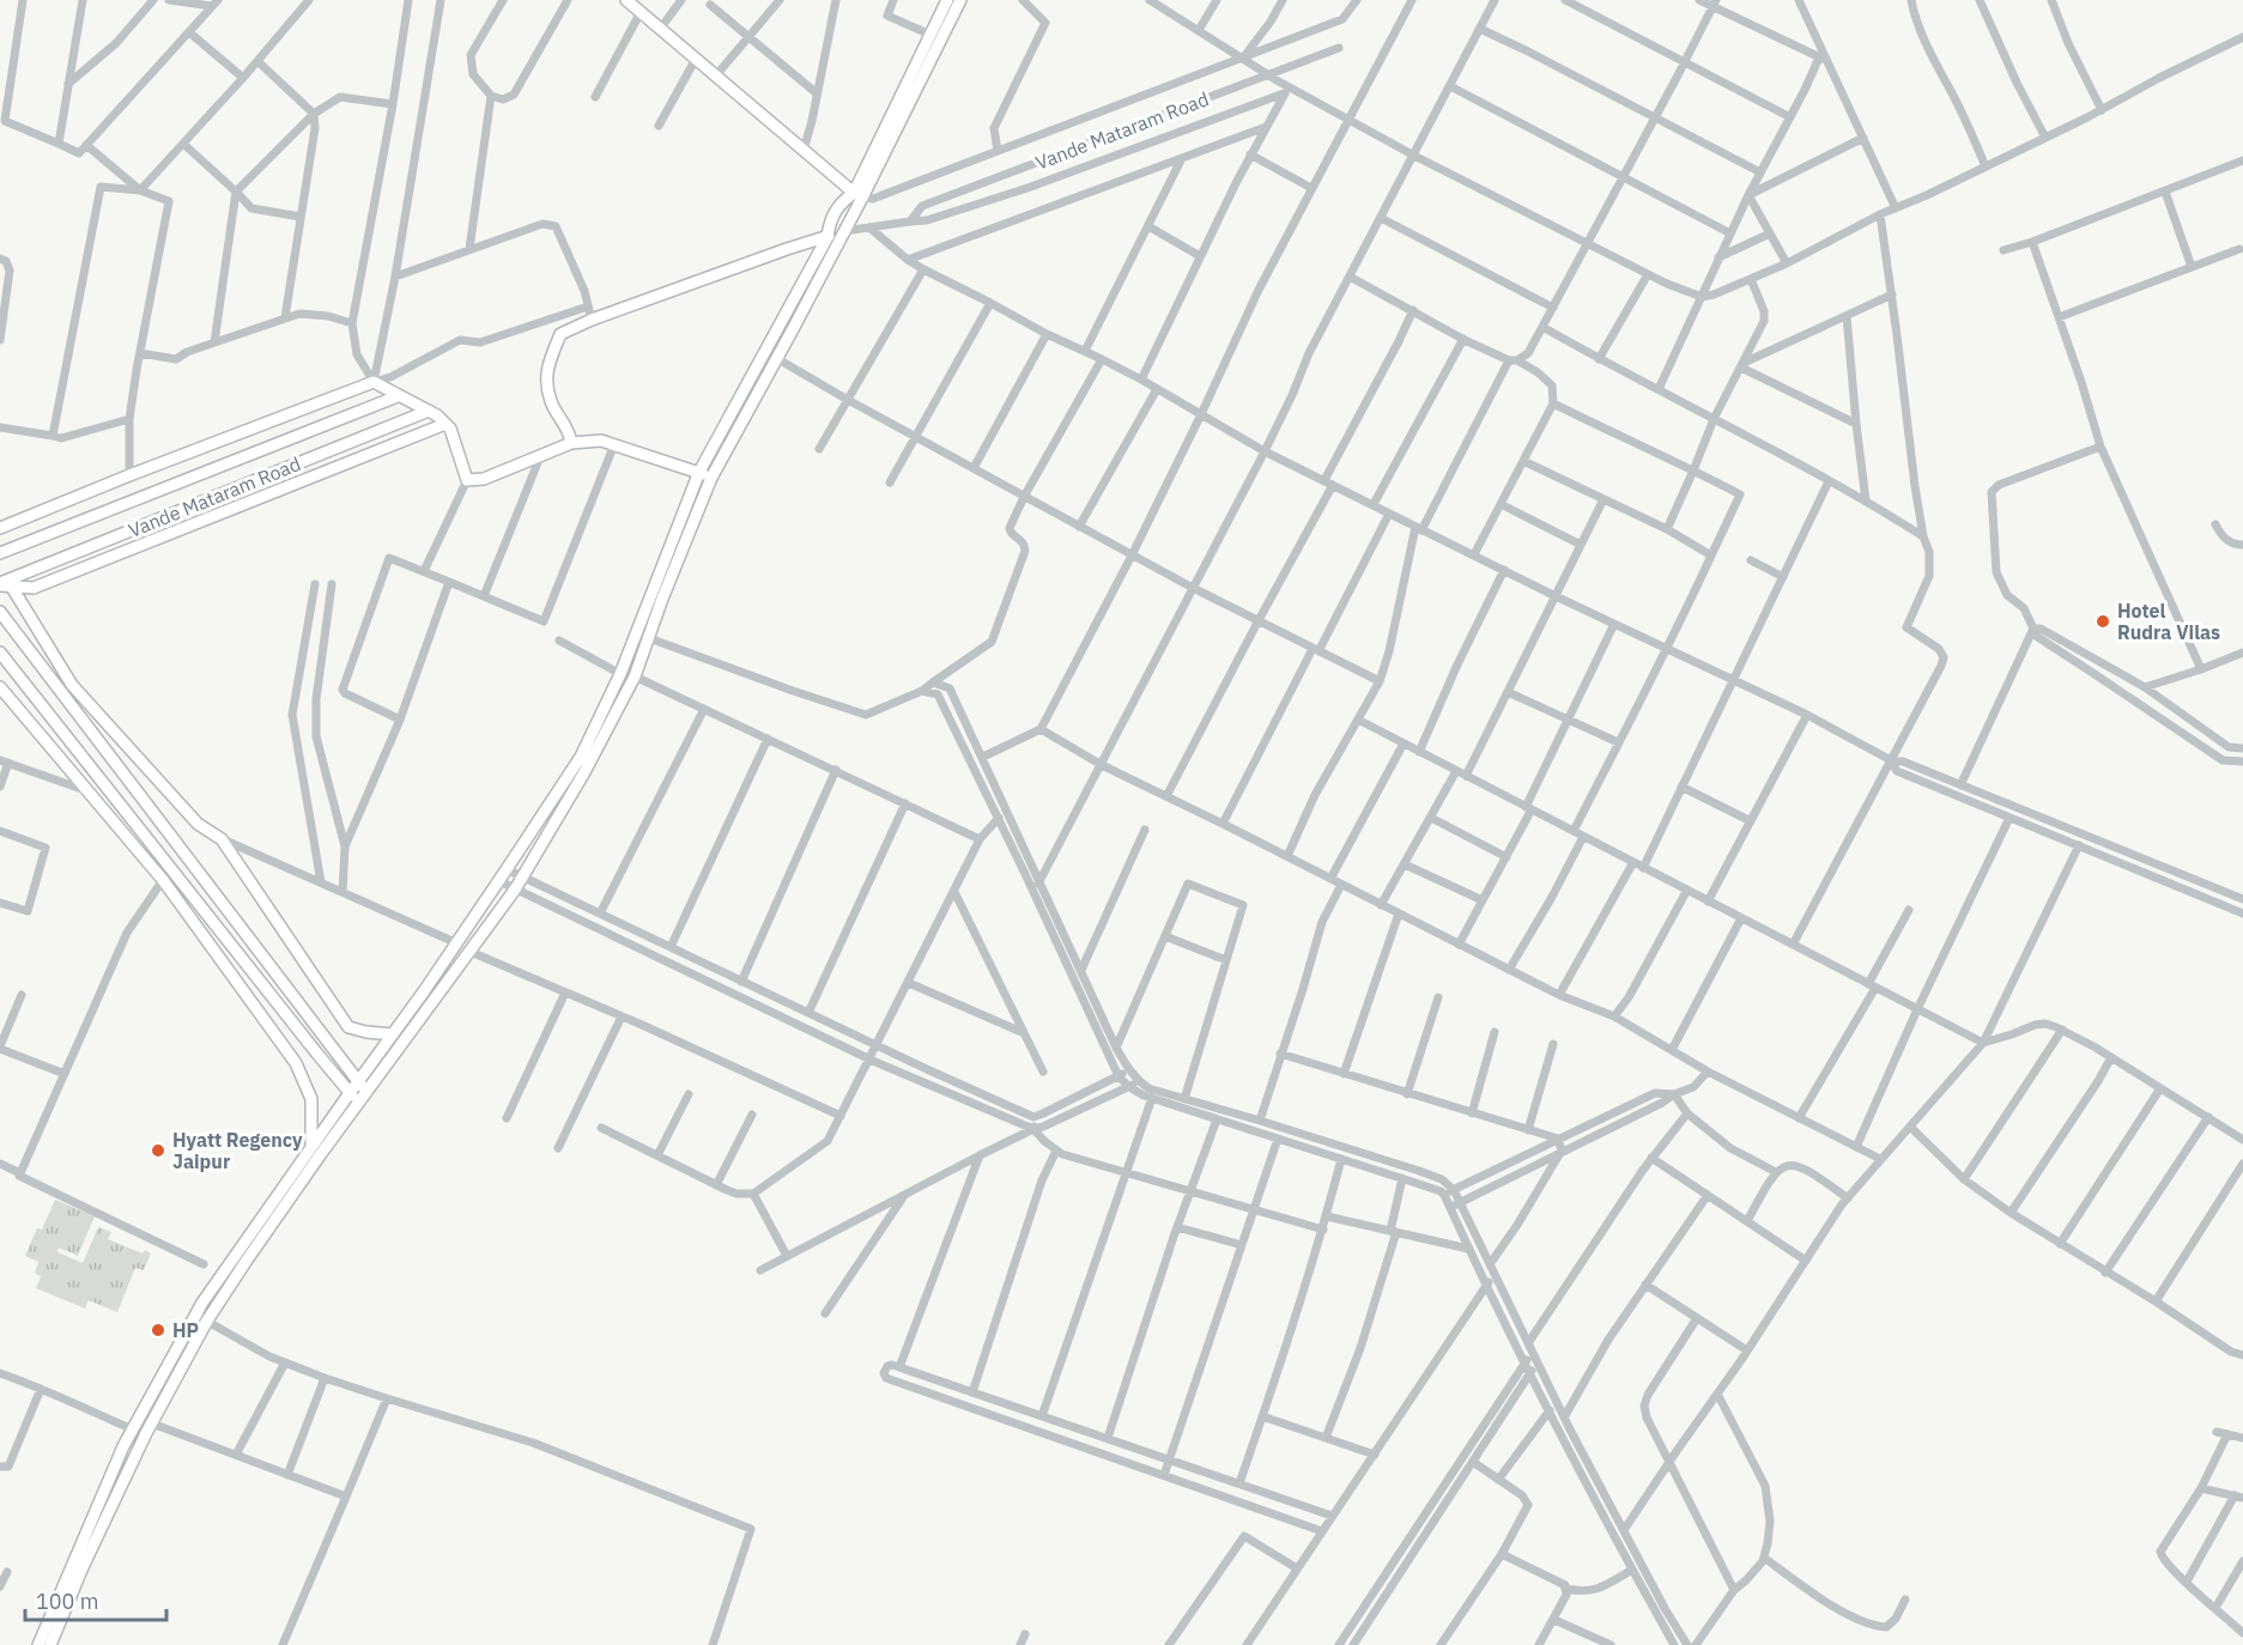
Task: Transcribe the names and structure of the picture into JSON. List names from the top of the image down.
{
  "streets": {
    "street": ["Vande Mataram Road"]
  },
  "places": ["Hotel Rudra Vilas", "Hyatt Regency Jaipur", "HP"],
  "scale_bar": "100 m"
}
